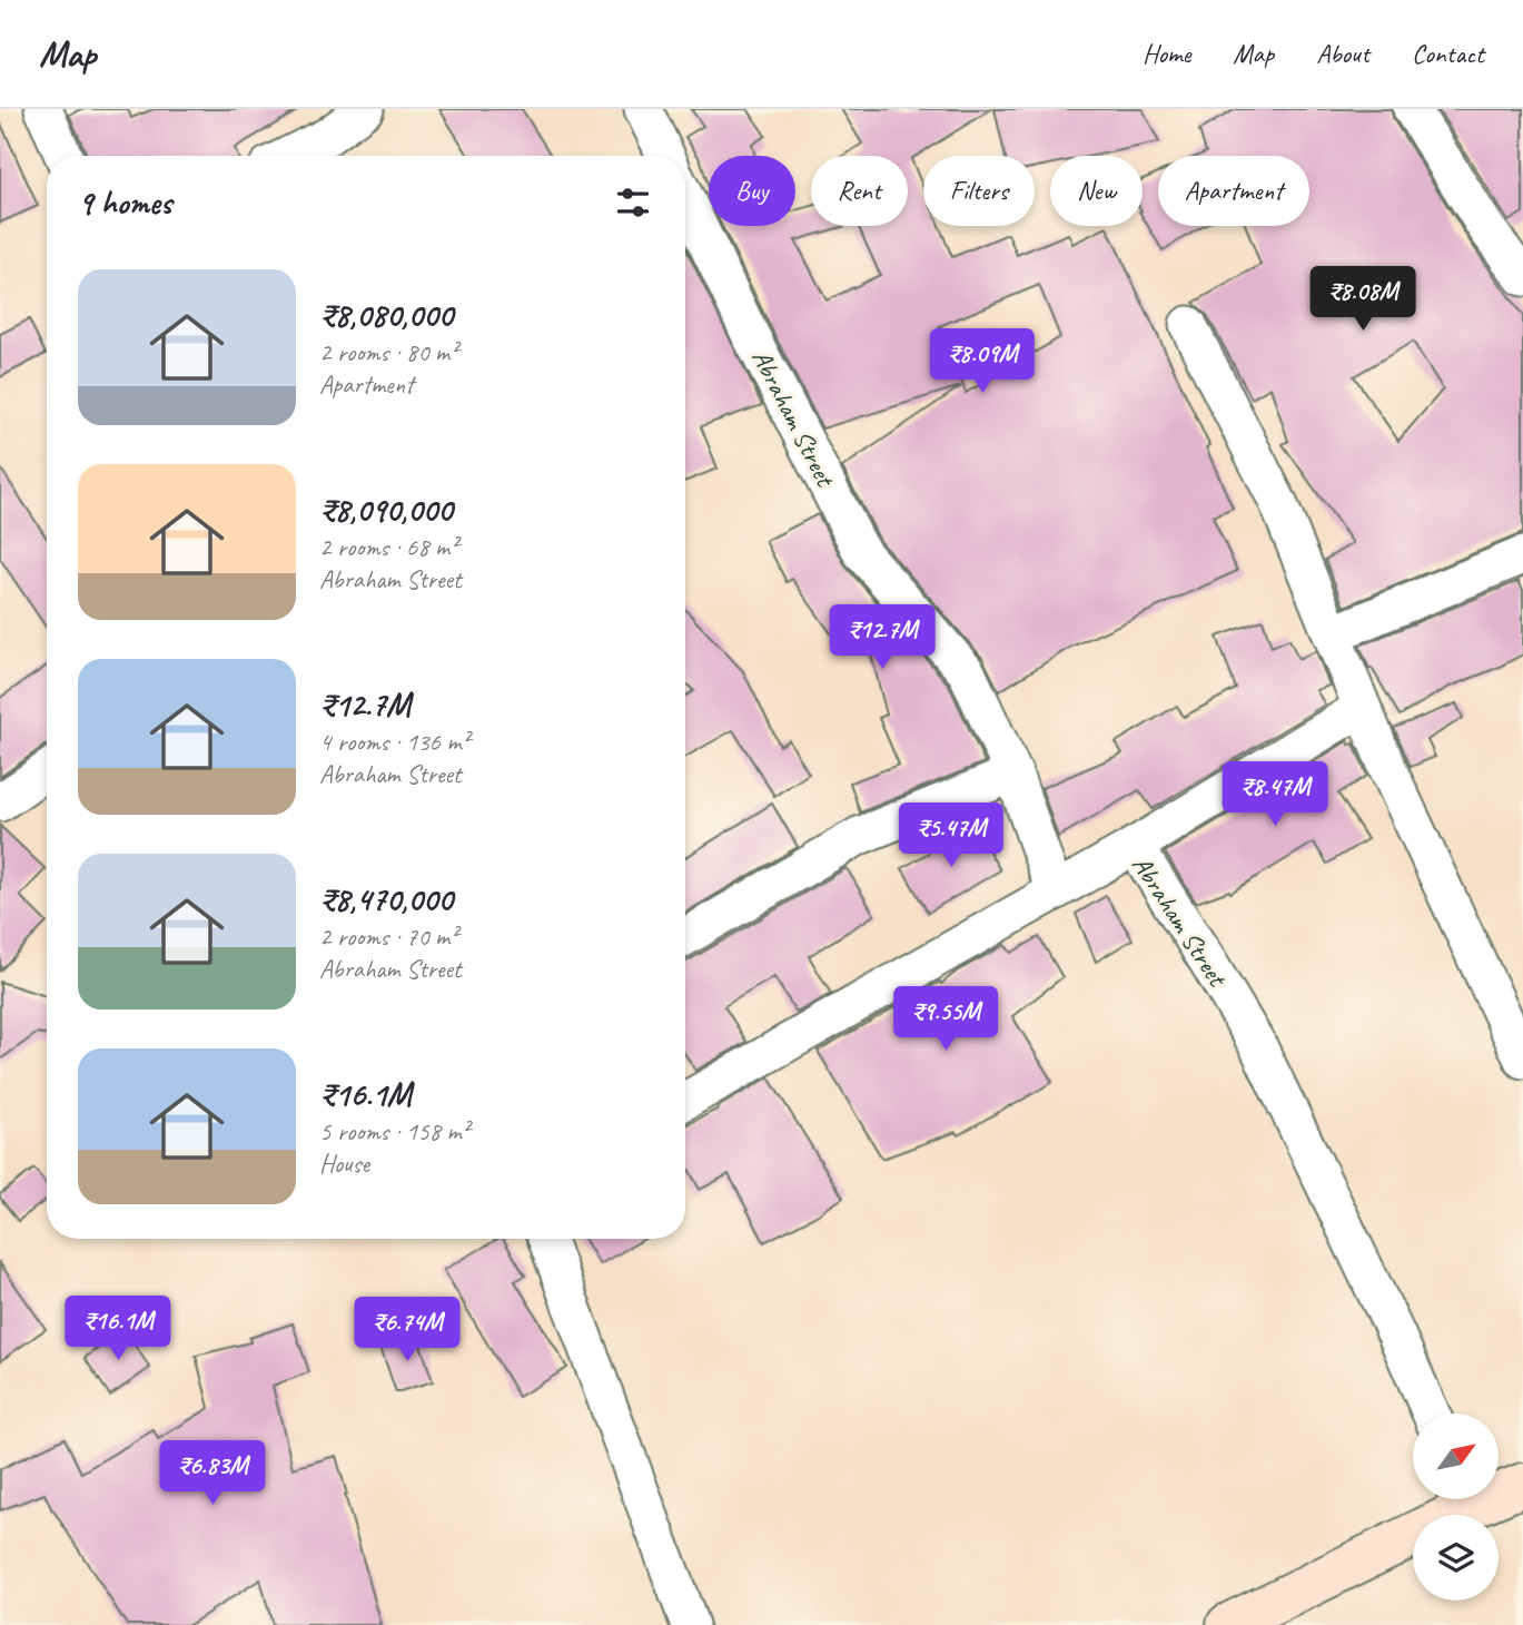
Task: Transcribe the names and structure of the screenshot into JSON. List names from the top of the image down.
{
  "streets": {
    "street": ["Abraham Street"]
  },
  "north": "top right",
  "page": {
    "header": "Map",
    "nav": [
      "Home",
      "Map",
      "About",
      "Contact"
    ],
    "chip": [
      "Buy",
      "Rent",
      "Filters",
      "New",
      "Apartment"
    ],
    "heading": "9 homes",
    "list": [
      {
        "name": "₹8,080,000",
        "note": "2 rooms · 80 m² · Apartment"
      },
      {
        "name": "₹8,090,000",
        "note": "2 rooms · 68 m² · Abraham Street"
      },
      {
        "name": "₹12.7M",
        "note": "4 rooms · 136 m² · Abraham Street"
      },
      {
        "name": "₹8,470,000",
        "note": "2 rooms · 70 m² · Abraham Street"
      },
      {
        "name": "₹16.1M",
        "note": "5 rooms · 158 m² · House"
      }
    ],
    "price": [
      "₹8.08M",
      "₹8.09M",
      "₹12.7M",
      "₹8.47M",
      "₹5.47M",
      "₹9.55M",
      "₹16.1M",
      "₹6.74M",
      "₹6.83M"
    ]
  }
}
